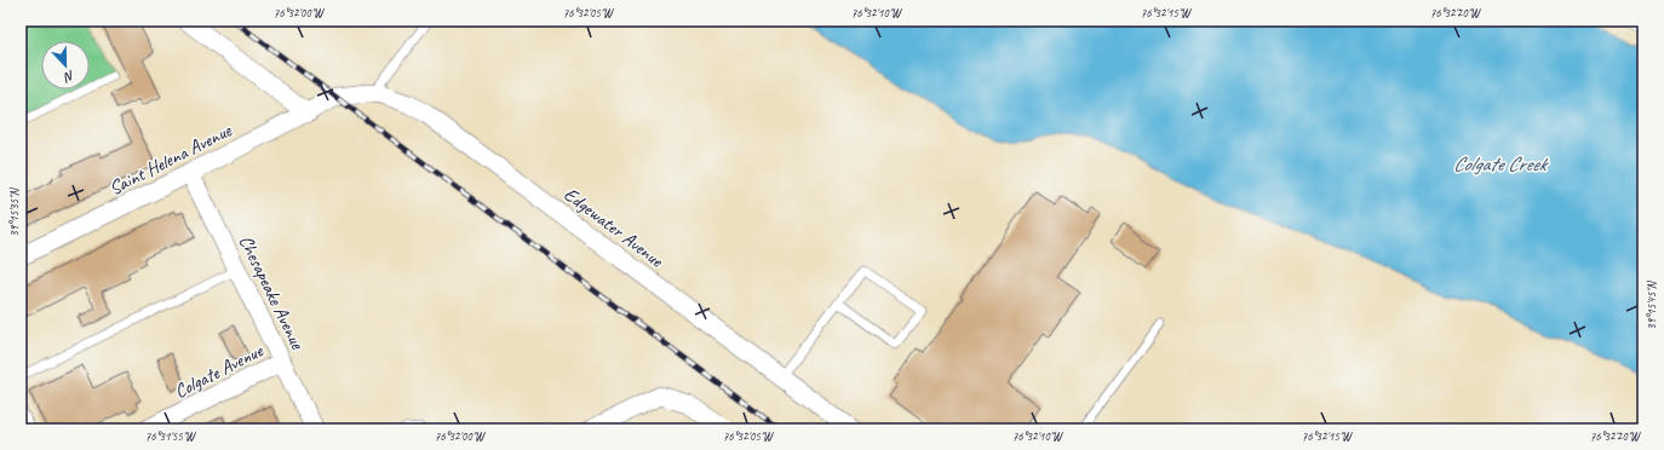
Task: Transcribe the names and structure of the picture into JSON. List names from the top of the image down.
{
  "streets": {
    "street": [
      "Saint Helena Avenue",
      "Edgewater Avenue",
      "Chesapeake Avenue",
      "Colgate Avenue"
    ]
  },
  "crossings": [
    ["Saint Helena Avenue", "Edgewater Avenue"],
    ["Saint Helena Avenue", "Chesapeake Avenue"],
    ["Chesapeake Avenue", "Colgate Avenue"]
  ],
  "water": ["Colgate Creek"],
  "north": "bottom",
  "coordinates": [
    "76°32'00\"W",
    "76°32'05\"W",
    "76°32'10\"W",
    "76°32'15\"W",
    "76°32'20\"W",
    "39°15'35\"N",
    "39°15'45\"N",
    "76°31'55\"W"
  ]
}
